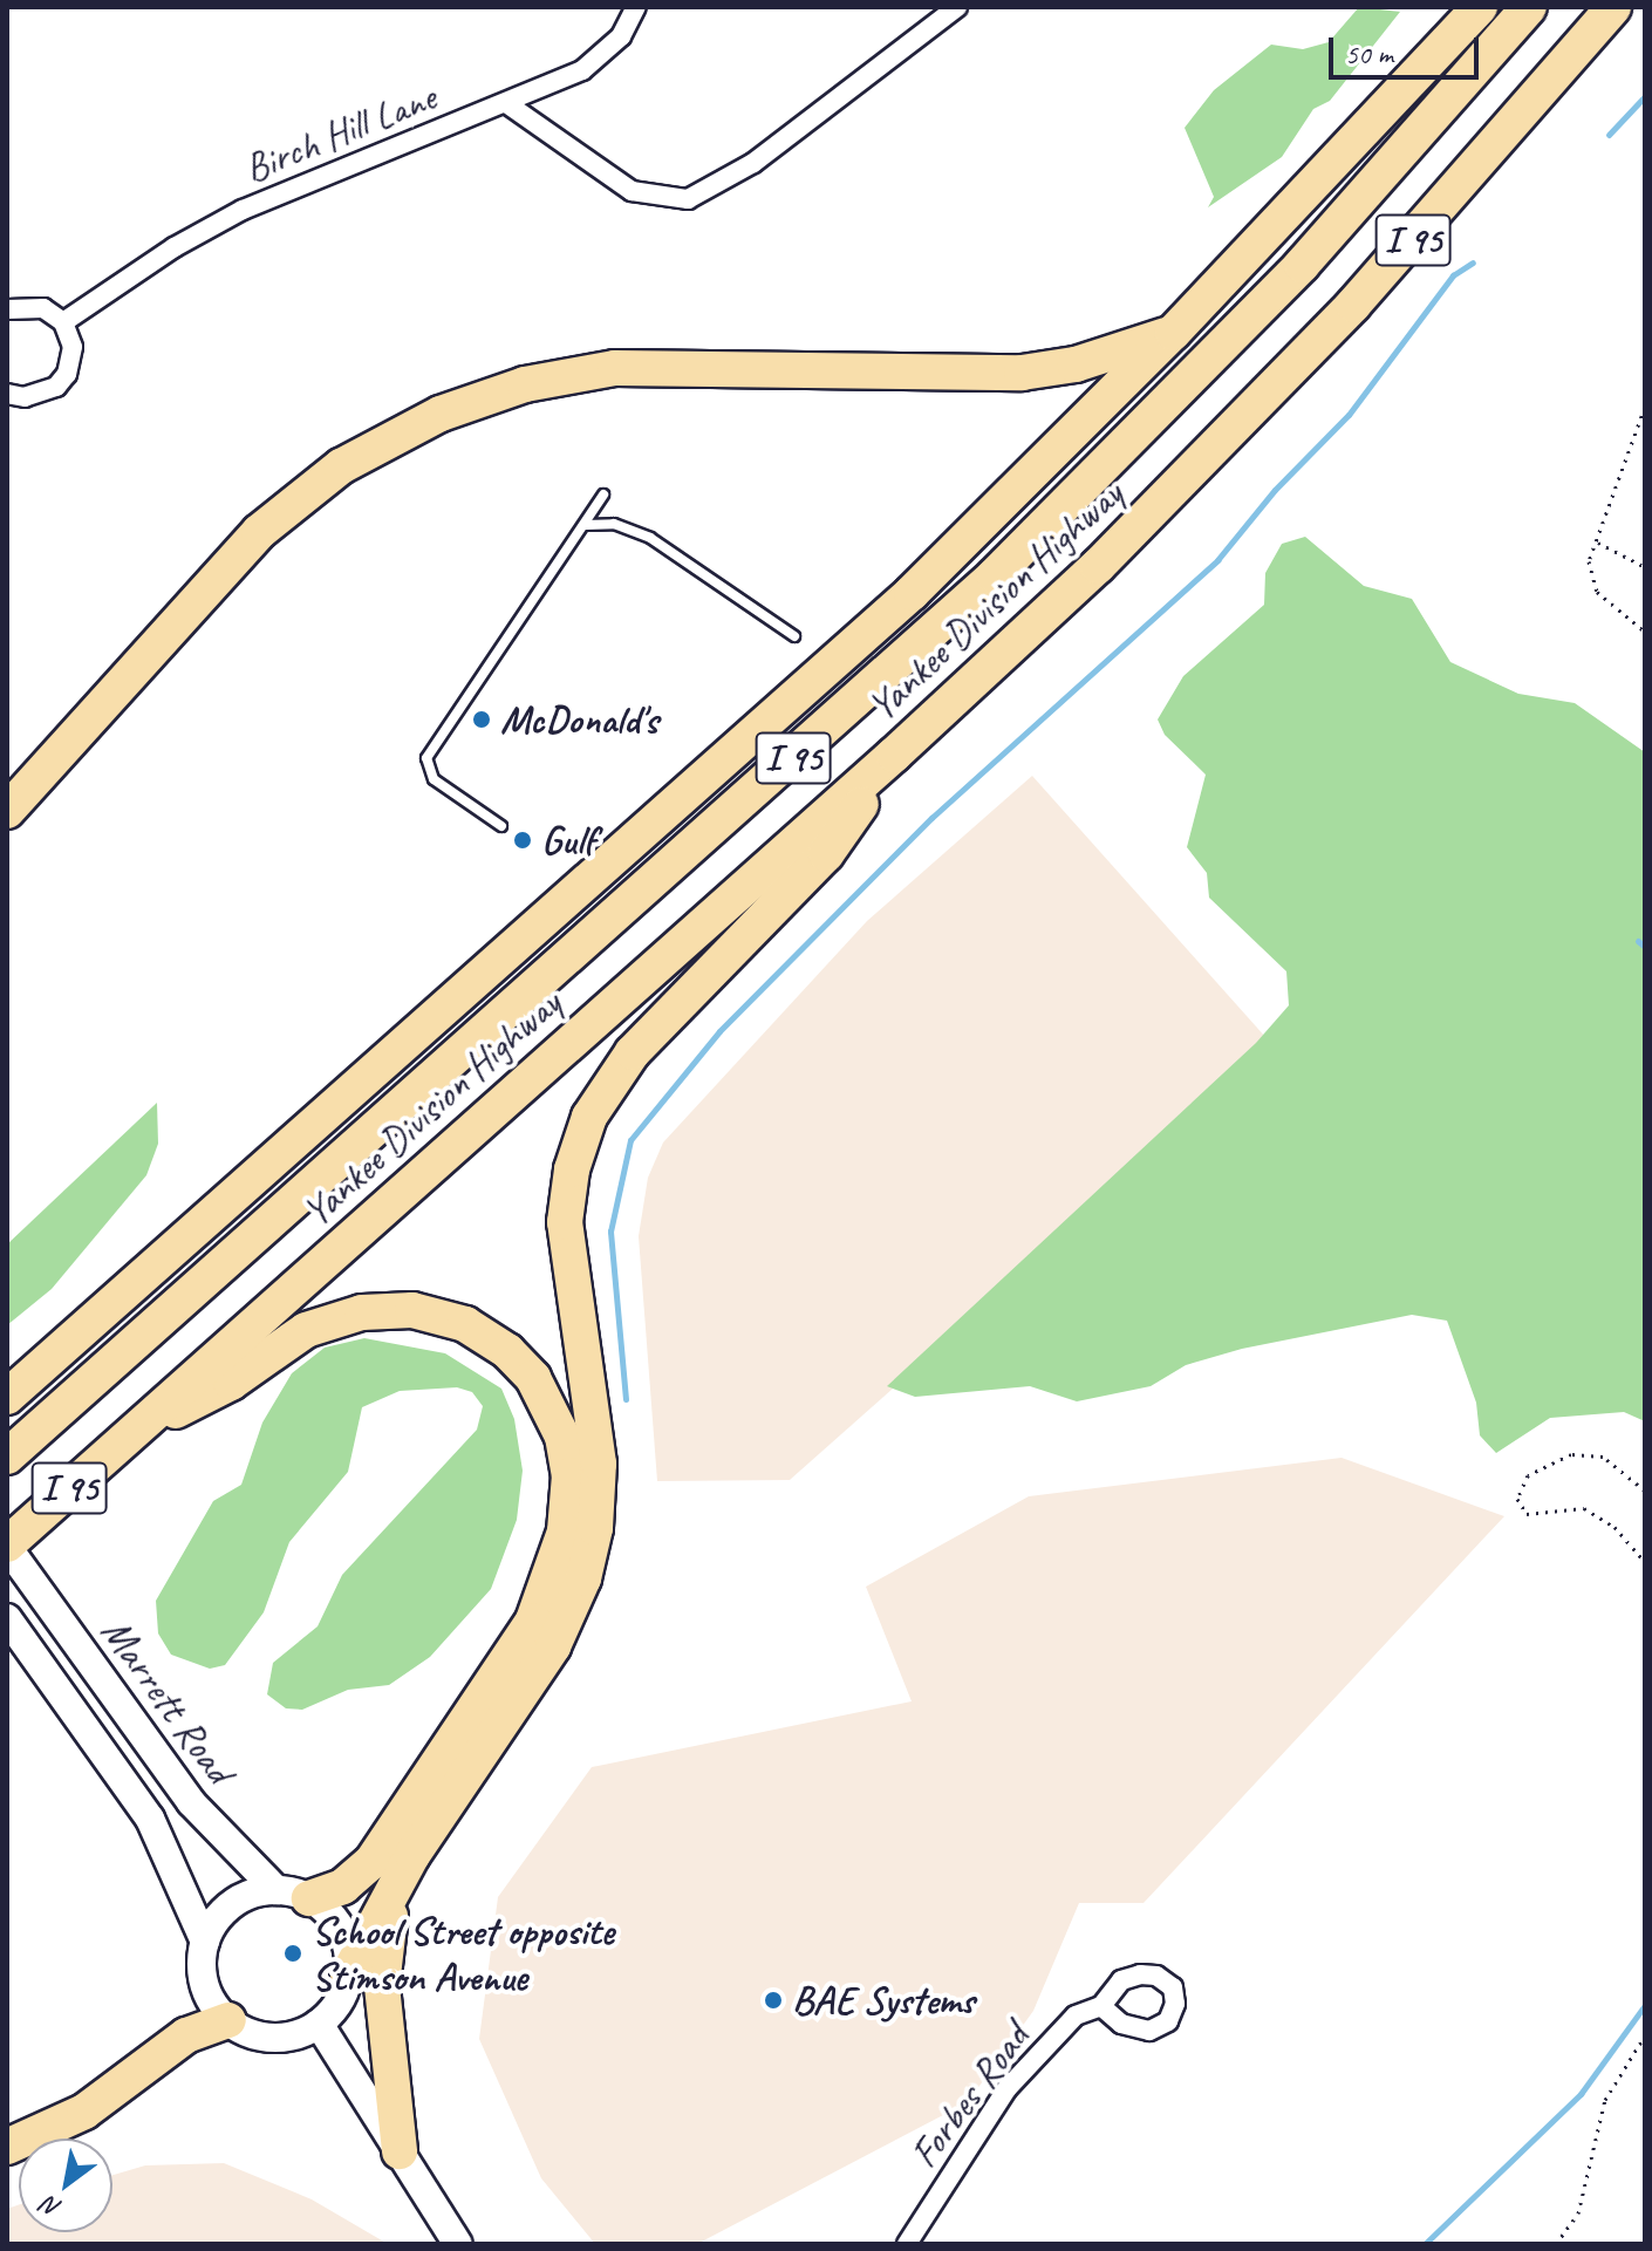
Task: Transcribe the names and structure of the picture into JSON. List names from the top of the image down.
{
  "streets": {
    "highway": ["I 95", "Yankee Division Highway"],
    "main road": ["Marrett Road"],
    "street": ["Birch Hill Lane", "Forbes Road"]
  },
  "crossings": [
    ["Yankee Division Highway", "Marrett Road"]
  ],
  "places": [
    "McDonald's",
    "Gulf",
    "School Street opposite Stimson Avenue",
    "BAE Systems"
  ],
  "scale_bar": "50 m",
  "north": "bottom left"
}
